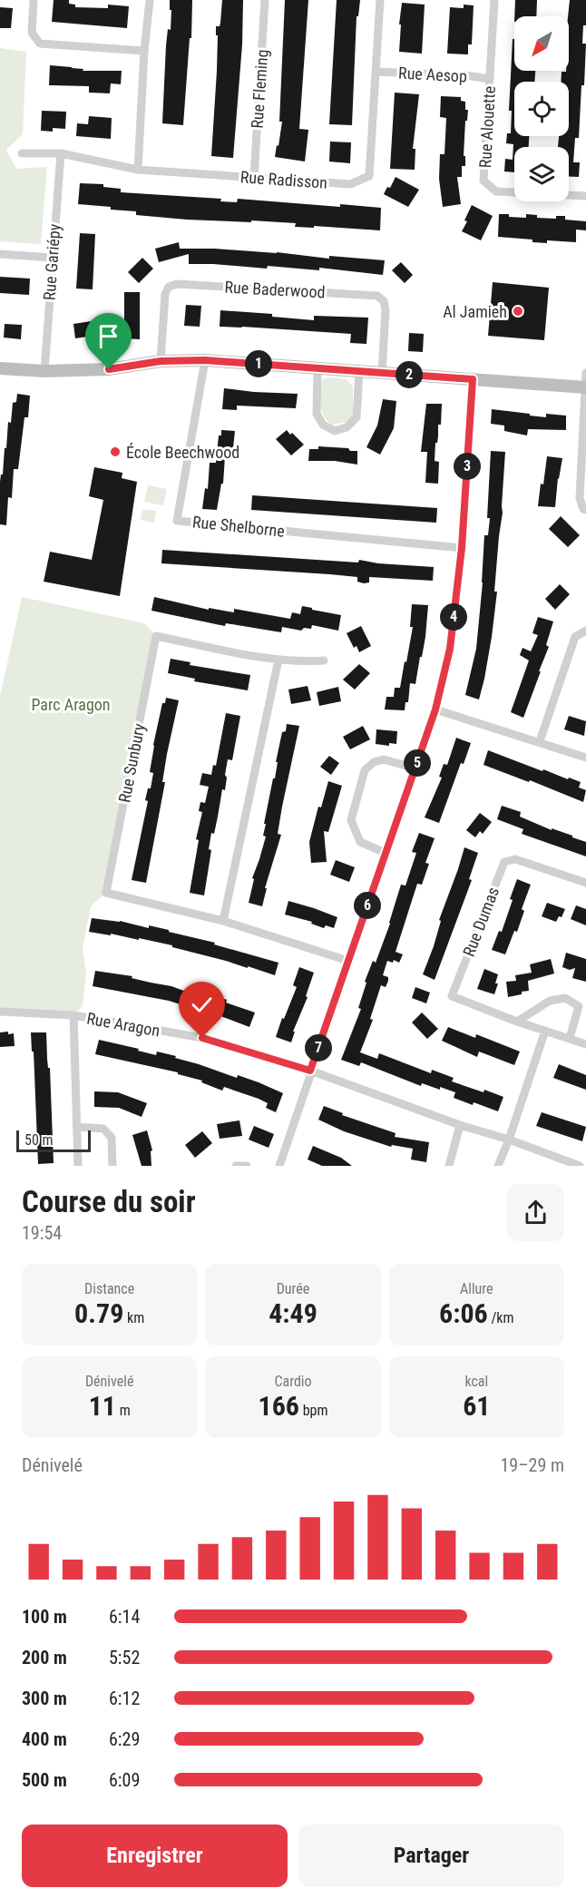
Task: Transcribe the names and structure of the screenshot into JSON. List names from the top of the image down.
{
  "streets": {
    "street": [
      "Rue Aesop",
      "Rue Fleming",
      "Rue Alouette",
      "Rue Radisson",
      "Rue Gariépy",
      "Rue Baderwood",
      "Rue Shelborne",
      "Rue Sunbury",
      "Rue Dumas",
      "Rue Aragon"
    ]
  },
  "crossings": [
    ["Rue Aesop", "Rue Alouette"],
    ["Rue Aesop", "Rue Radisson"],
    ["Rue Fleming", "Rue Radisson"],
    ["Rue Radisson", "Rue Gariépy"]
  ],
  "parks": ["Parc Aragon"],
  "places": ["Al Jamieh", "École Beechwood"],
  "scale_bar": "50 m",
  "north": "bottom left",
  "page": {
    "pins": [
      "1",
      "2",
      "3",
      "4",
      "5",
      "6",
      "7"
    ],
    "scale": "50 m",
    "heading": ["Course du soir", "19:54"],
    "stats": [
      ["Distance", "0.79 km"],
      ["Durée", "4:49"],
      ["Allure", "6:06 /km"],
      ["Dénivelé", "11 m"],
      ["Cardio", "166 bpm"],
      ["kcal", "61"]
    ],
    "chart": ["Dénivelé", "19–29 m"],
    "list": [
      {
        "name": "100 m",
        "note": "6:14"
      },
      {
        "name": "200 m",
        "note": "5:52"
      },
      {
        "name": "300 m",
        "note": "6:12"
      },
      {
        "name": "400 m",
        "note": "6:29"
      },
      {
        "name": "500 m",
        "note": "6:09"
      }
    ],
    "buttons": ["Enregistrer", "Partager"]
  }
}
